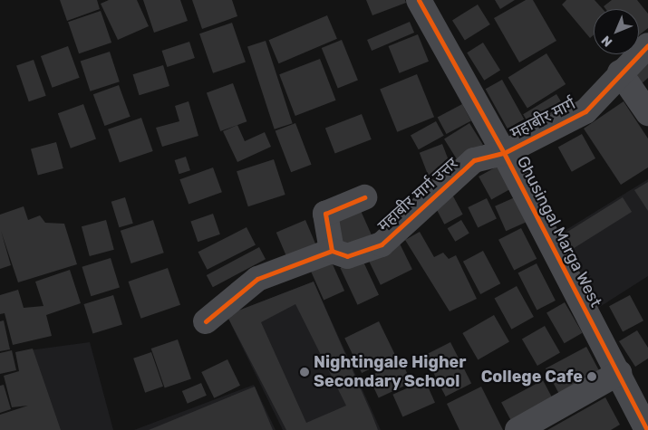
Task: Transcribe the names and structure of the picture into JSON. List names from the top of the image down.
{
  "streets": {
    "street": ["महाबीर मार्ग", "महाबीर मार्ग उत्तर", "Ghusingal Marga West"]
  },
  "crossings": [
    ["महाबीर मार्ग", "महाबीर मार्ग उत्तर"],
    ["महाबीर मार्ग", "Ghusingal Marga West"],
    ["महाबीर मार्ग उत्तर", "Ghusingal Marga West"]
  ],
  "places": ["Nightingale Higher Secondary School", "College Cafe"],
  "north": "bottom left"
}
